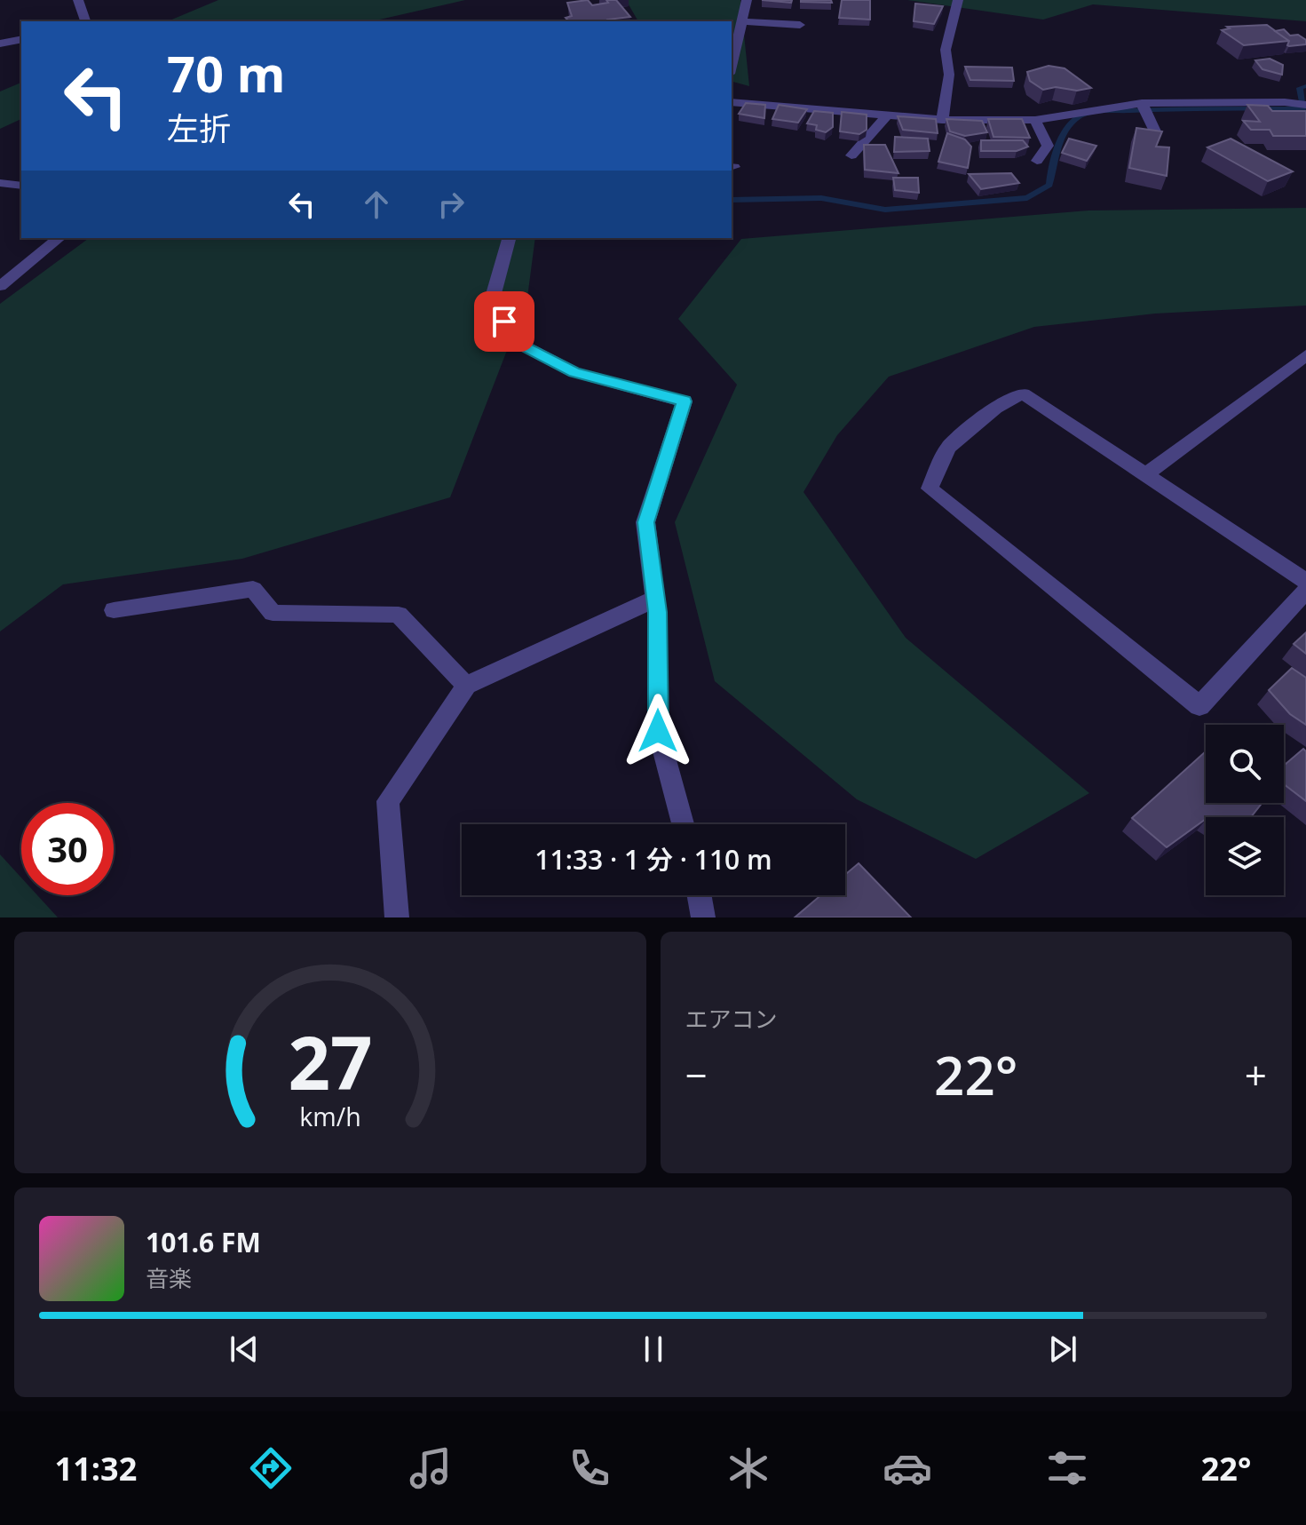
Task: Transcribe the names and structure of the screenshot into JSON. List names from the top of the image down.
{
  "page": {
    "turn": ["70 m", "左折"],
    "limit": "30",
    "trip": "11:33 · 1 分 · 110 m",
    "tile": "エアコン",
    "heat": ["−", "22°", "+"],
    "song": ["101.6 FM", "音楽"],
    "tabs": ["11:32", "22°"],
    "gauge": ["27", "km/h"]
  }
}
